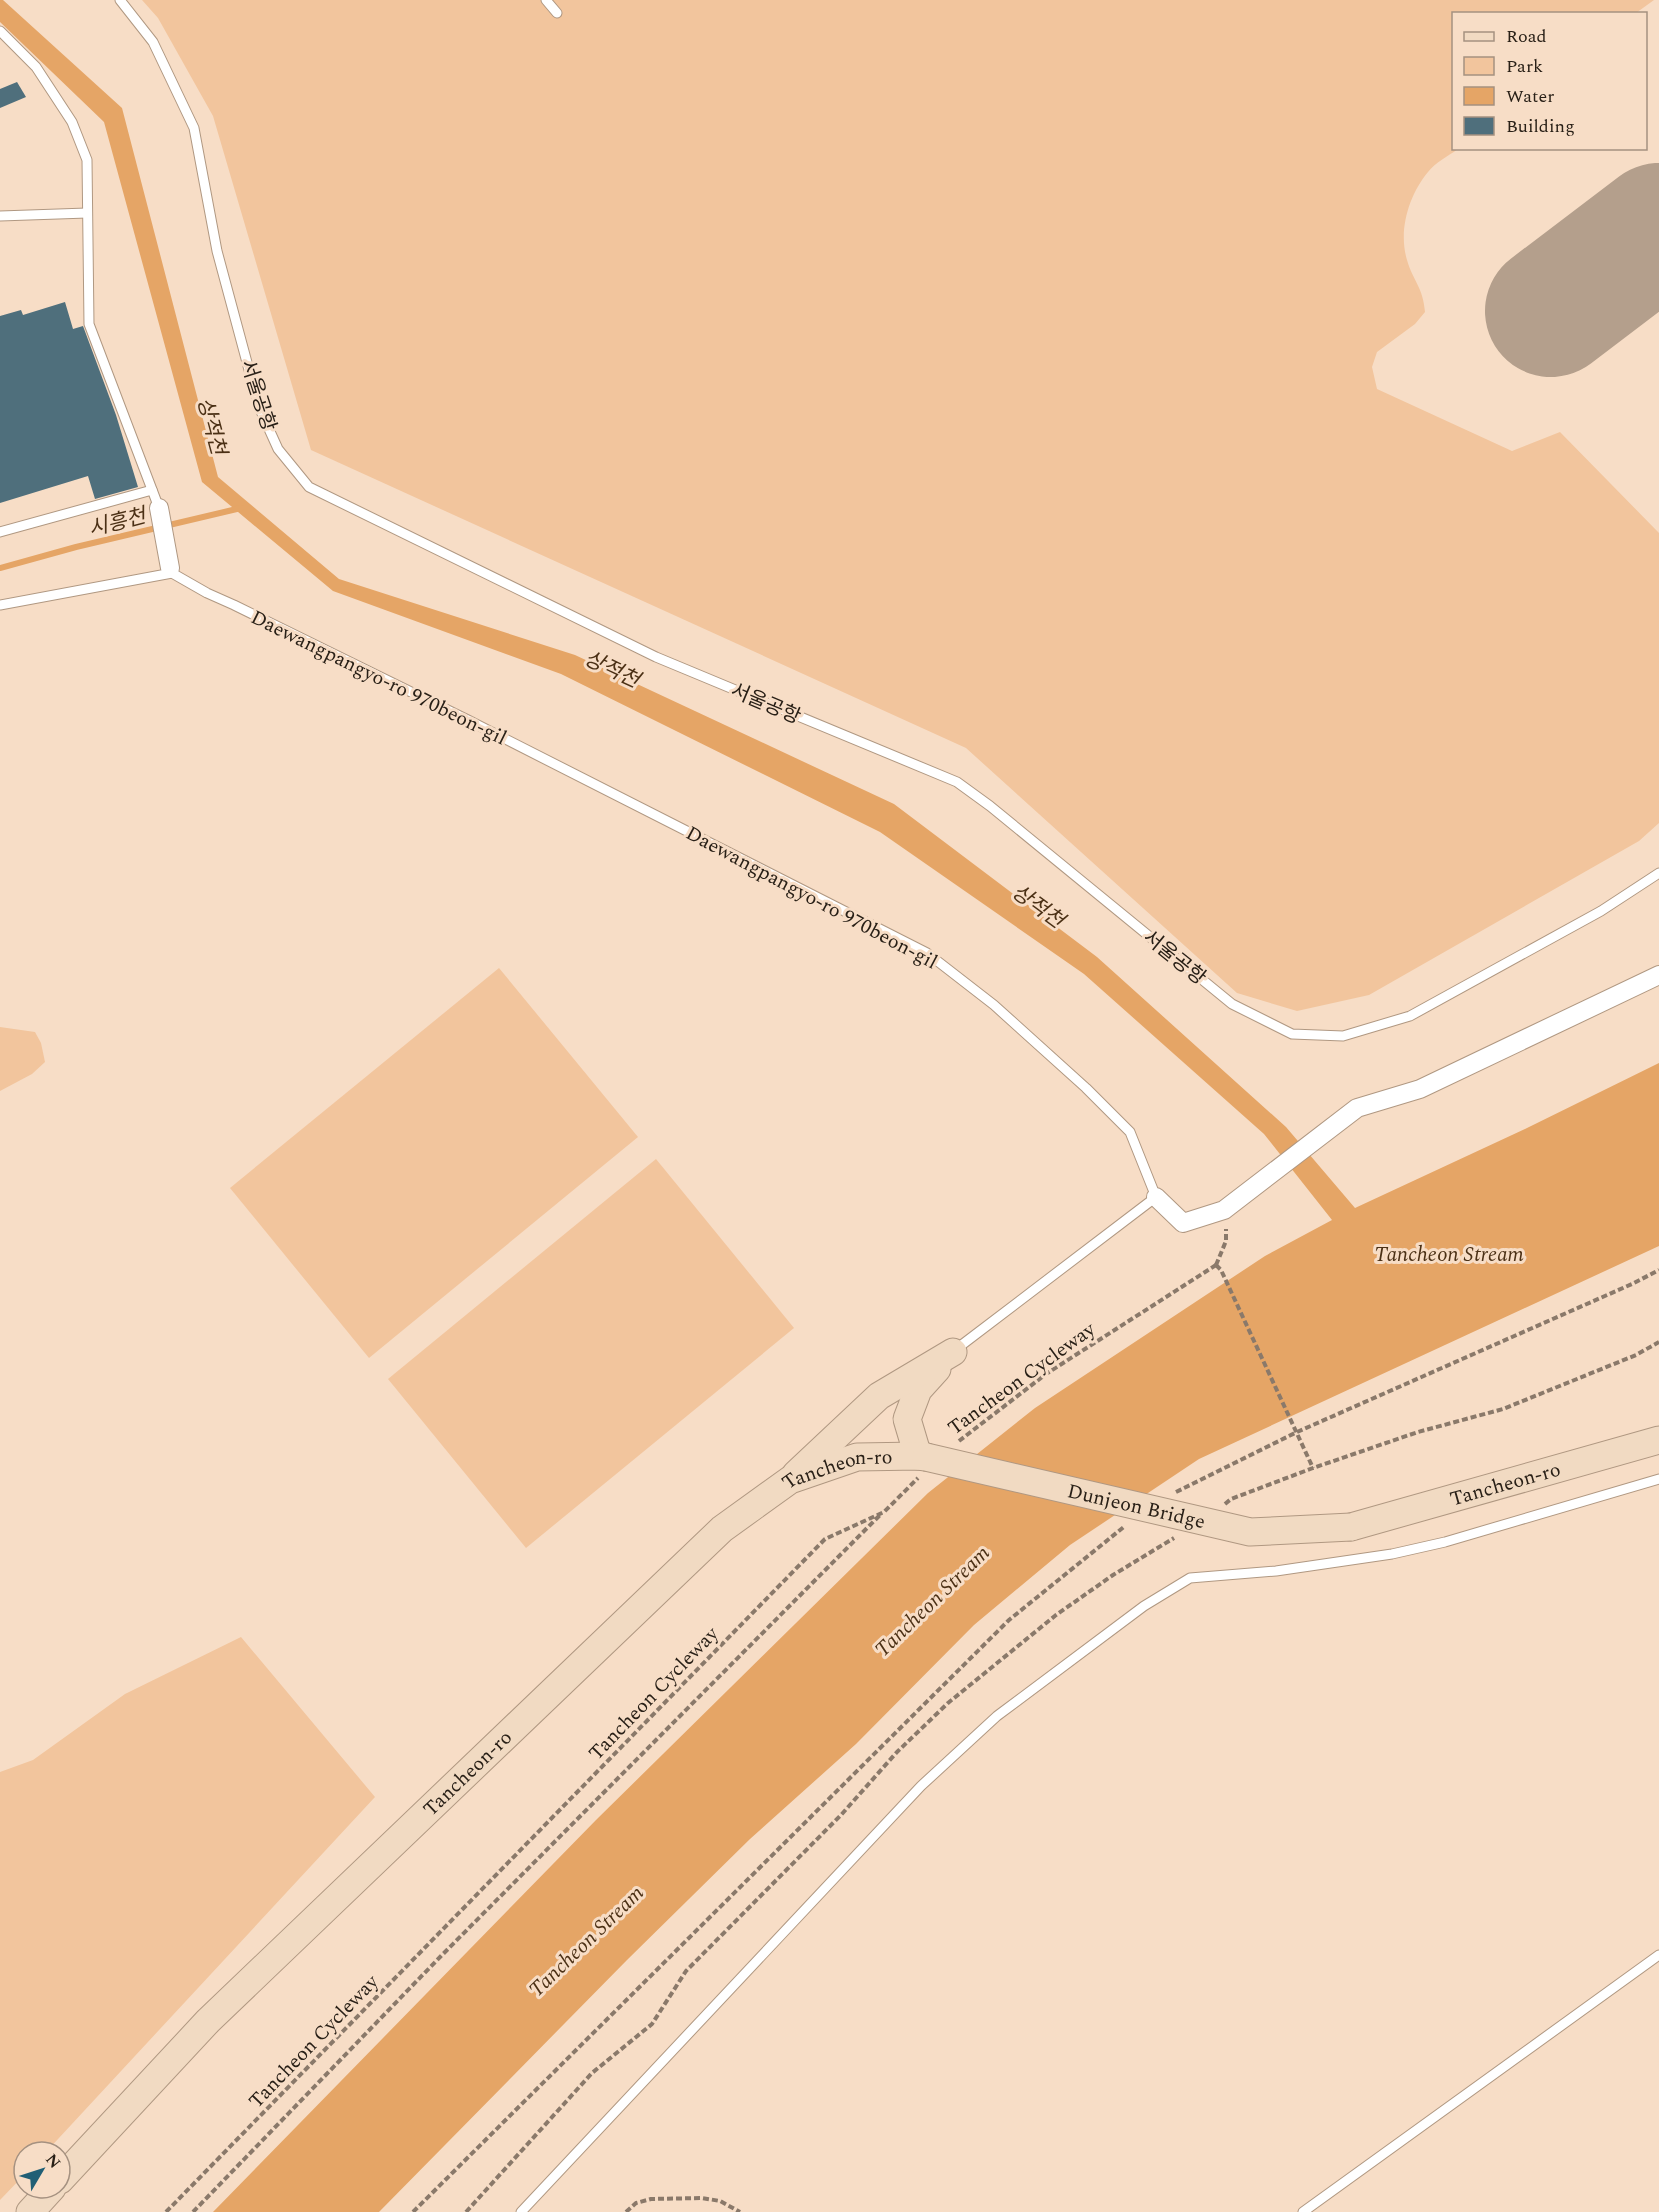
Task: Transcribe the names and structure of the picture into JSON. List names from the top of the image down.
{
  "streets": {
    "main road": ["Tancheon-ro", "Dunjeon Bridge"],
    "lane": ["서울공항", "Daewangpangyo-ro 970beon-gil"],
    "path": ["Tancheon Cycleway"]
  },
  "crossings": [
    ["Tancheon Cycleway", "Tancheon-ro"],
    ["Tancheon Cycleway", "Dunjeon Bridge"],
    ["Tancheon-ro", "Dunjeon Bridge"]
  ],
  "water": ["상적천", "시흥천", "Tancheon Stream"],
  "legend": [
    "Road",
    "Park",
    "Water",
    "Building"
  ],
  "north": "top right"
}
